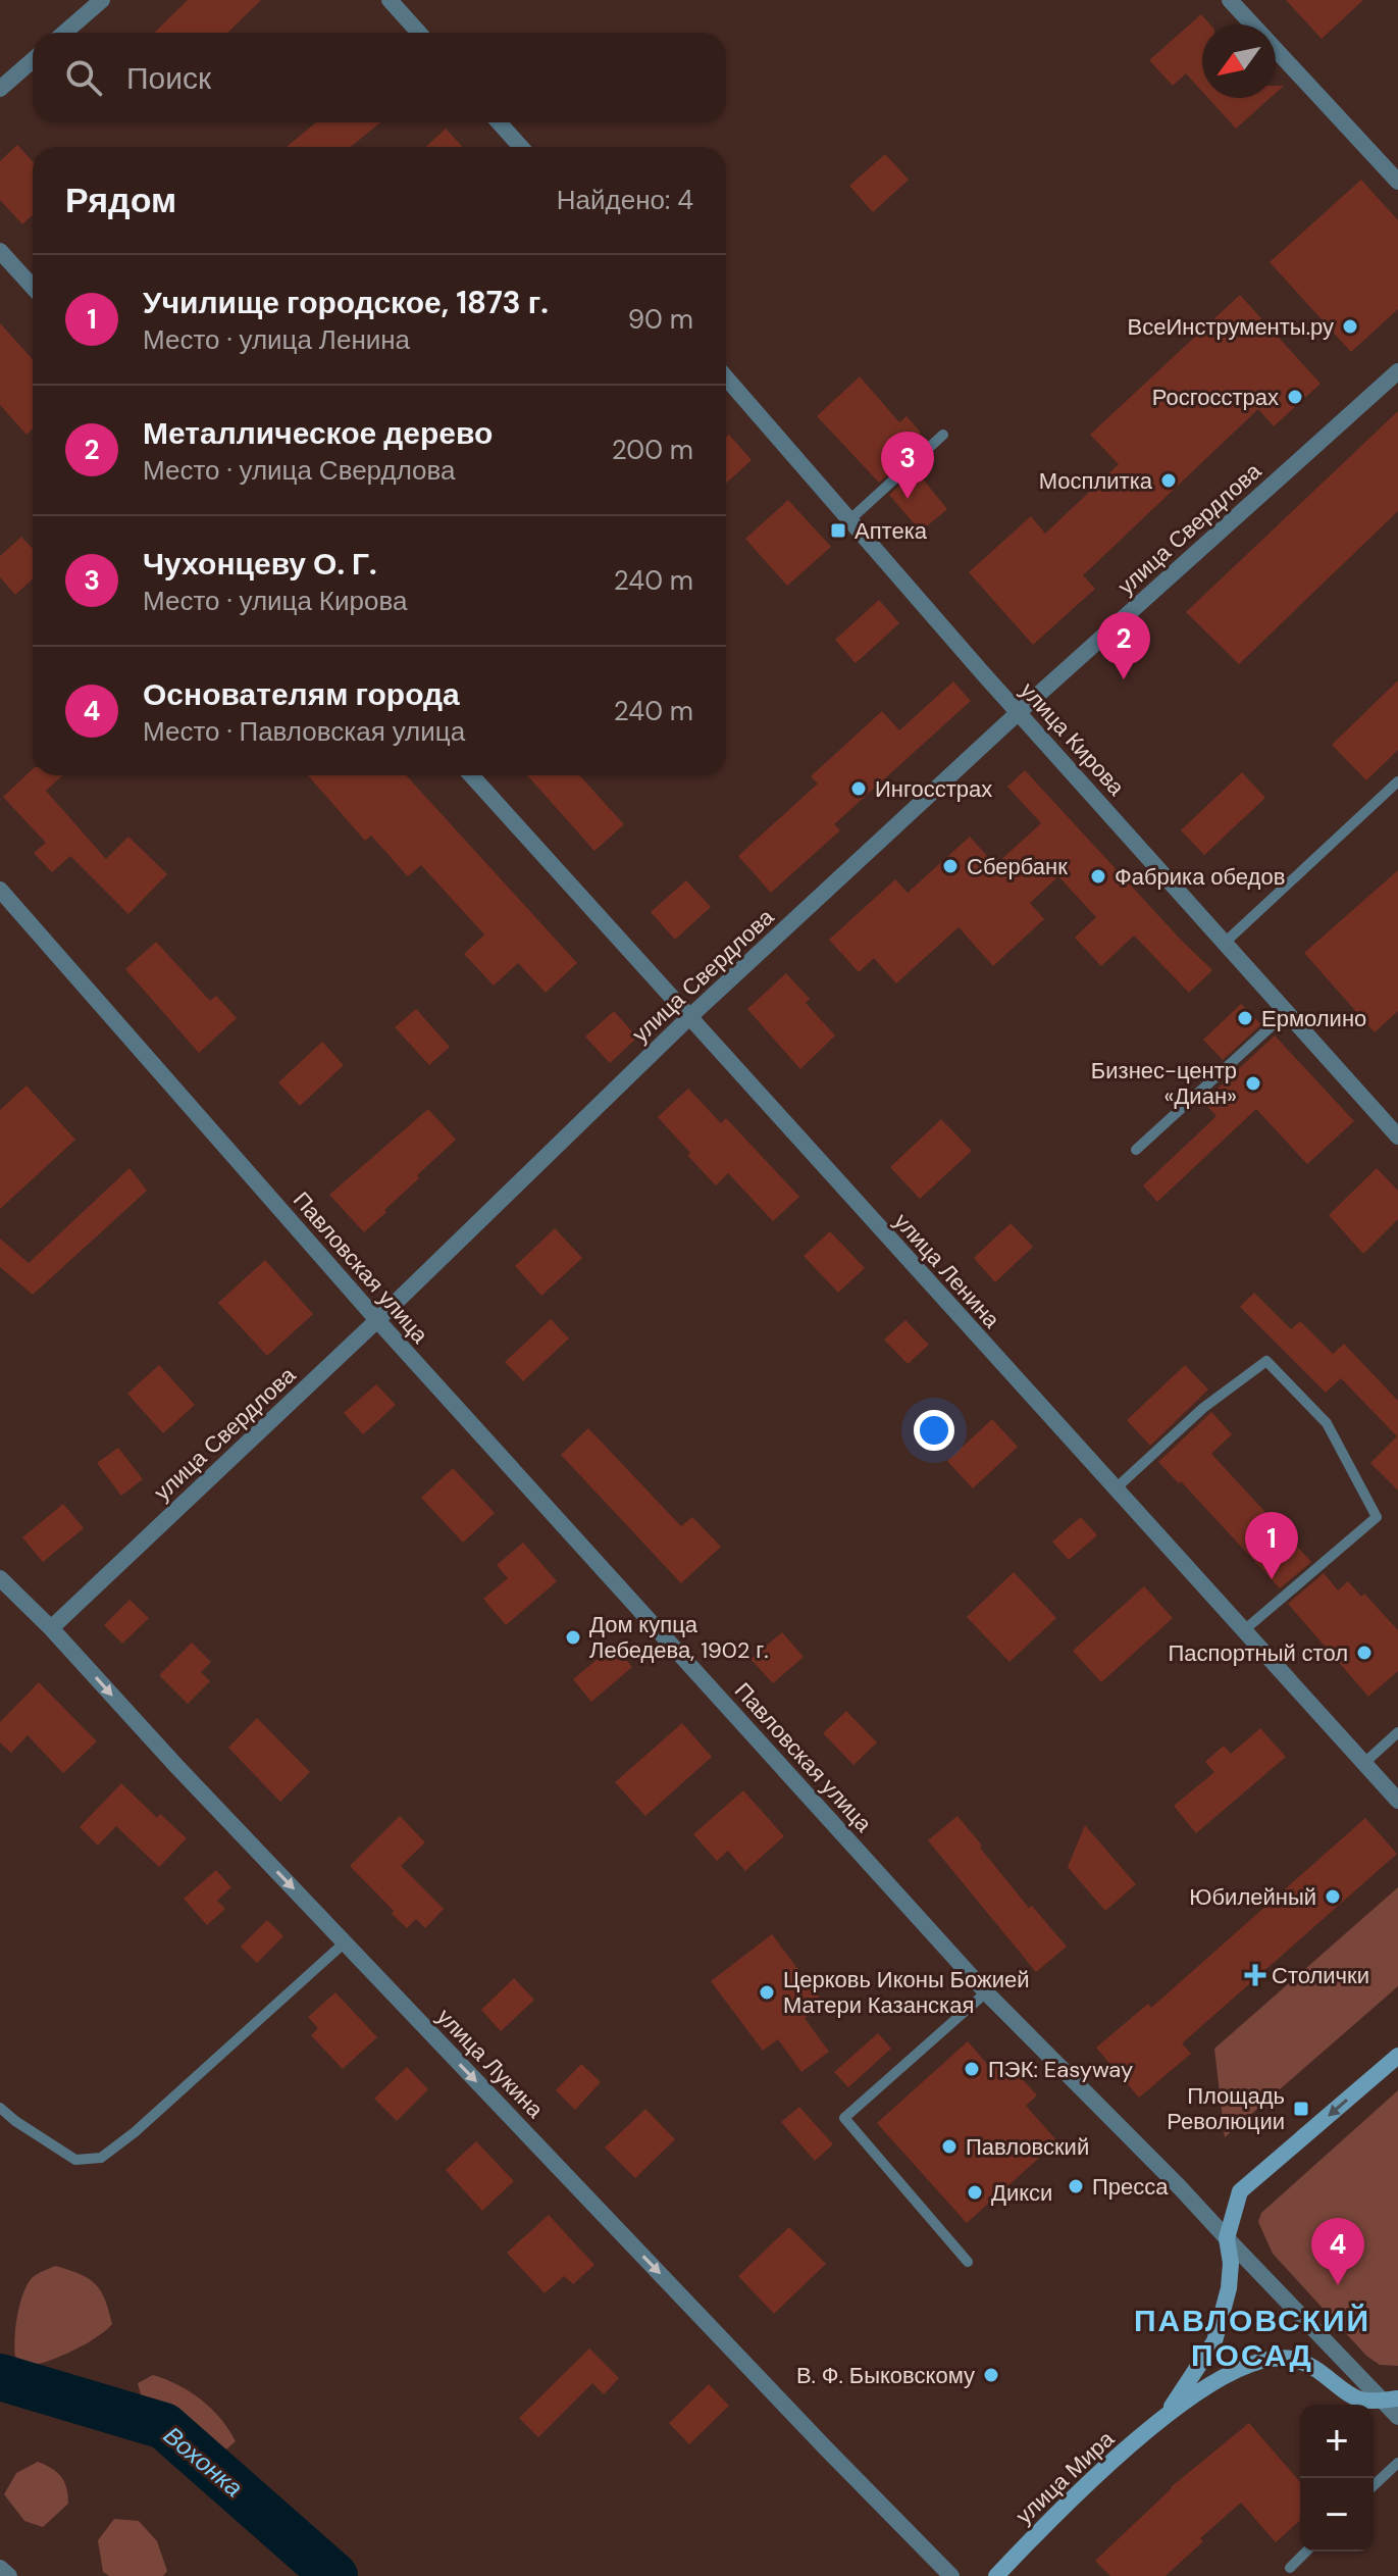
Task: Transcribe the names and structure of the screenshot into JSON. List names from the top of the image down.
{
  "streets": {
    "main road": ["улица Мира"],
    "street": [
      "улица Свердлова",
      "улица Кирова",
      "Павловская улица",
      "улица Ленина",
      "улица Лукина"
    ]
  },
  "crossings": [
    ["улица Свердлова", "улица Кирова"],
    ["улица Свердлова", "Павловская улица"],
    ["улица Свердлова", "улица Ленина"],
    ["улица Свердлова", "улица Лукина"]
  ],
  "one_way": ["улица Лукина"],
  "districts": ["ПАВЛОВСКИЙ ПОСАД"],
  "water": ["Вохонка"],
  "places": {
    "other": [
      "ВсеИнструменты.ру",
      "Росгосстрах",
      "Мосплитка",
      "Ингосстрах",
      "Сбербанк",
      "Фабрика обедов",
      "Ермолино",
      "Бизнес-центр «Диан»",
      "Дом купца Лебедева, 1902 г.",
      "Паспортный стол",
      "Юбилейный",
      "Церковь Иконы Божией Матери Казанская",
      "ПЭК: Easyway",
      "Павловский",
      "Пресса",
      "Дикси",
      "В. Ф. Быковскому"
    ],
    "transit": ["Аптека", "Площадь Революции"],
    "health": ["Столички"]
  },
  "north": "bottom left",
  "page": {
    "search": "Поиск",
    "heading": ["Рядом", "Найдено: 4"],
    "list": [
      {
        "mark": "1",
        "name": "Училище городское, 1873 г.",
        "note": "Место · улица Ленина",
        "value": "90 m"
      },
      {
        "mark": "2",
        "name": "Металлическое дерево",
        "note": "Место · улица Свердлова",
        "value": "200 m"
      },
      {
        "mark": "3",
        "name": "Чухонцеву О. Г.",
        "note": "Место · улица Кирова",
        "value": "240 m"
      },
      {
        "mark": "4",
        "name": "Основателям города",
        "note": "Место · Павловская улица",
        "value": "240 m"
      }
    ],
    "pins": [
      "3",
      "2",
      "1",
      "4"
    ],
    "map_buttons": ["+", "−"]
  }
}
